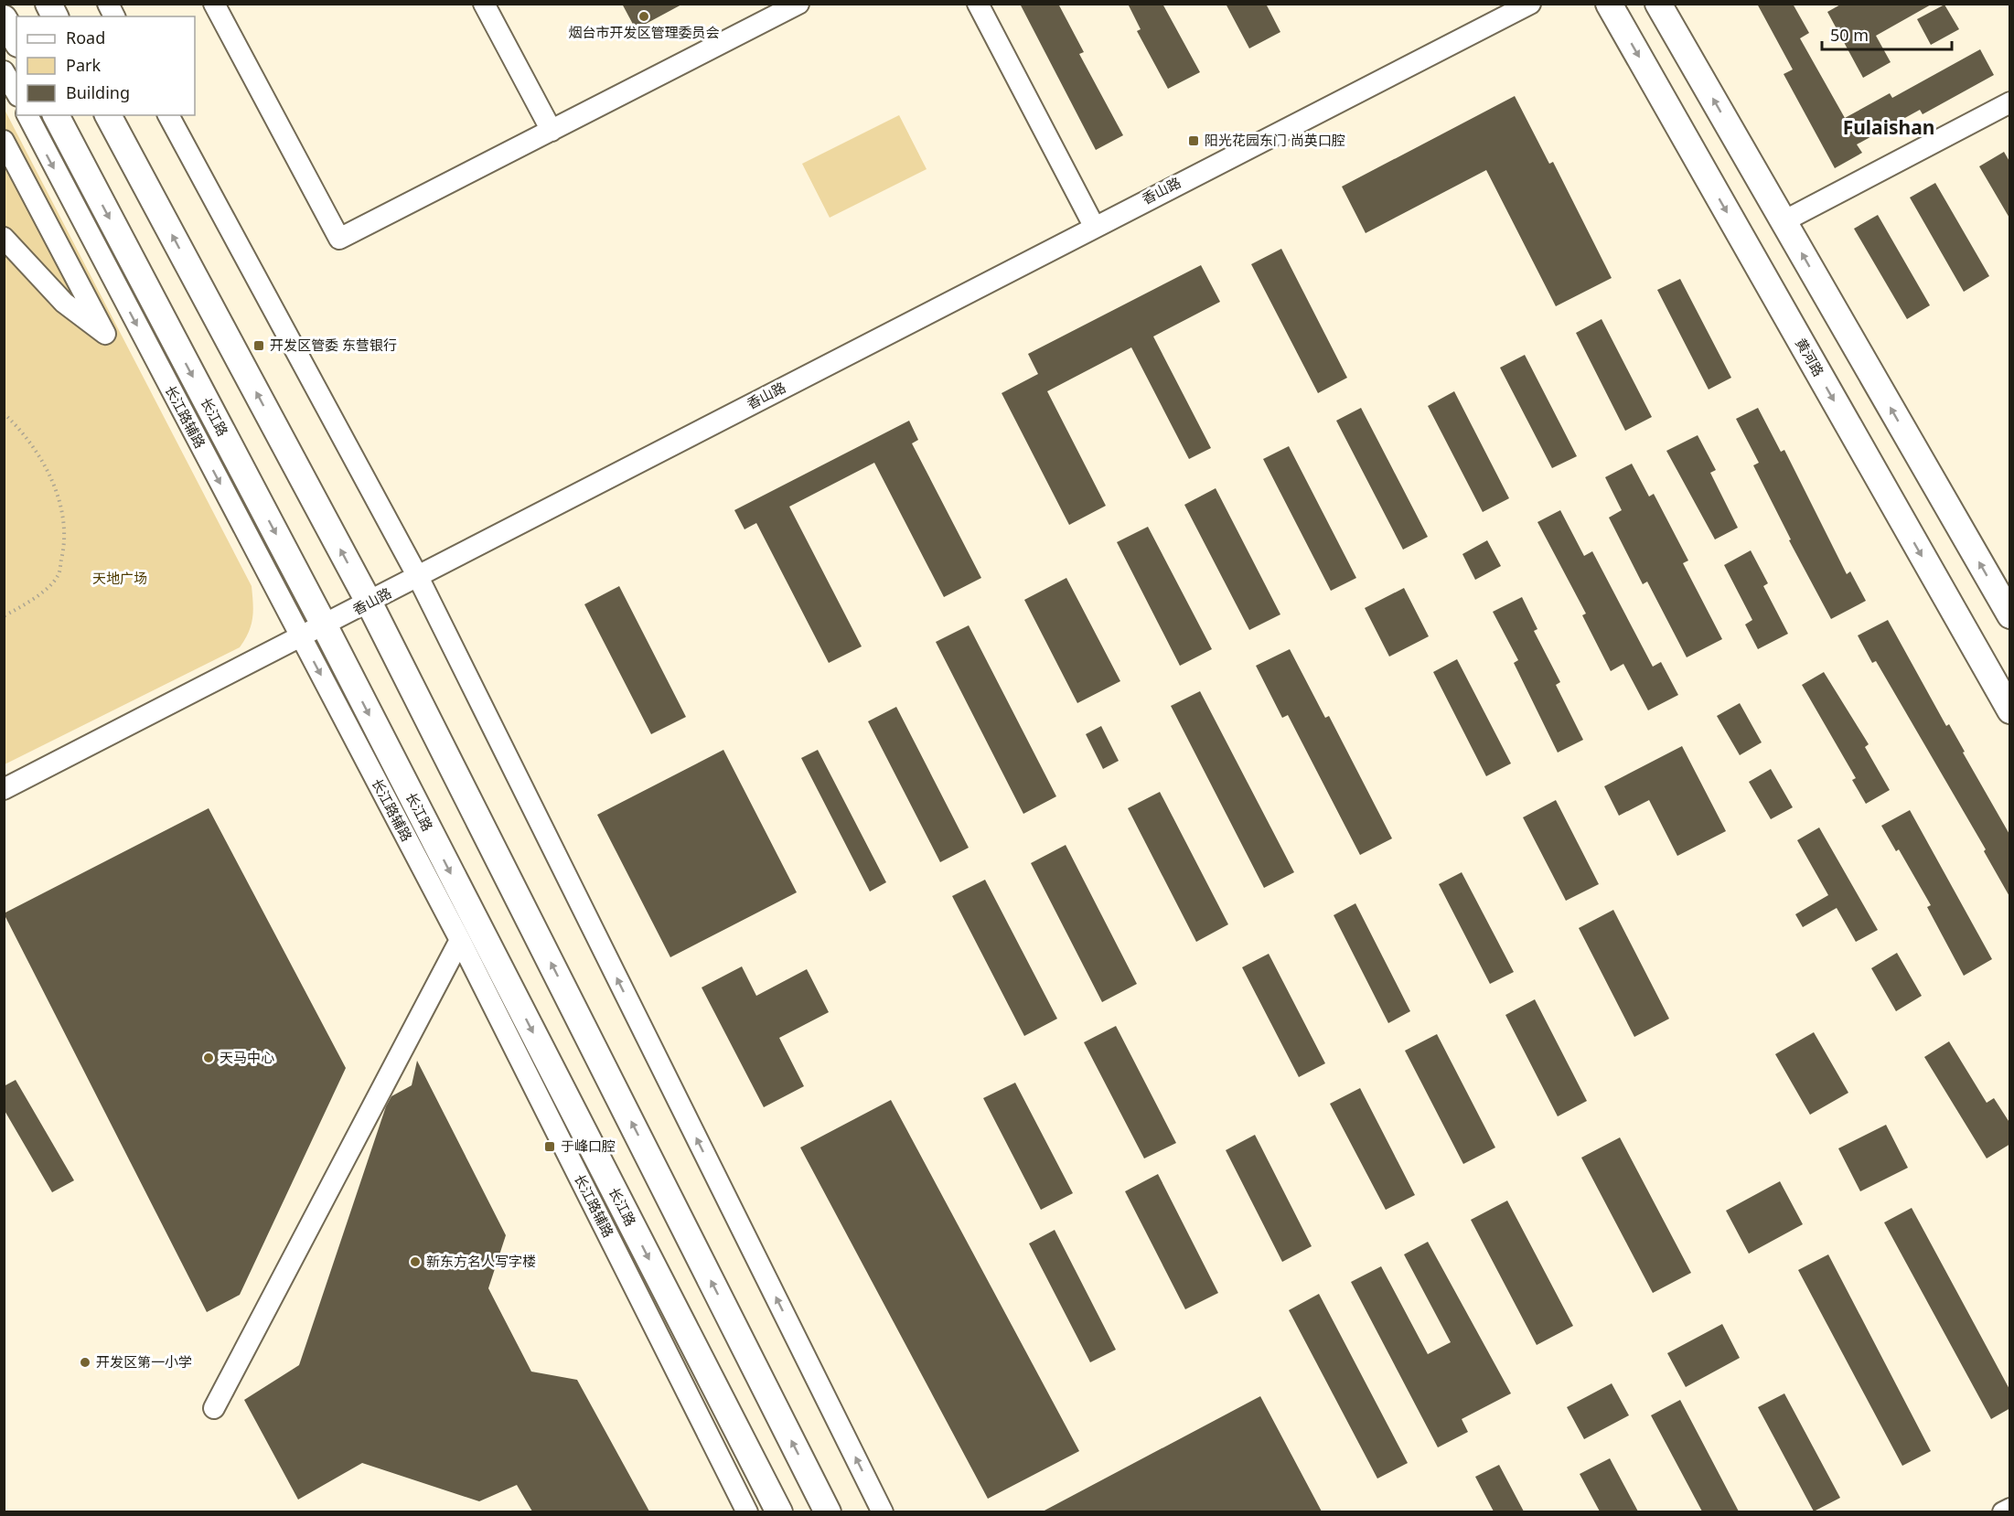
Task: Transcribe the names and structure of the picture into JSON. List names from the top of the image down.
{
  "streets": {
    "main road": ["黄河路", "长江路"],
    "street": ["香山路", "长江路辅路"]
  },
  "crossings": [
    ["香山路", "长江路辅路"],
    ["香山路", "长江路"],
    ["长江路辅路", "长江路"]
  ],
  "districts": ["Fulaishan"],
  "parks": ["天地广场"],
  "places": {
    "other": [
      "烟台市开发区管理委员会",
      "天马中心",
      "新东方名人写字楼",
      "开发区第一小学"
    ],
    "transit": ["阳光花园东门 尚英口腔", "开发区管委 东营银行", "于峰口腔"]
  },
  "legend": ["Road", "Park", "Building"],
  "scale_bar": "50 m"
}
